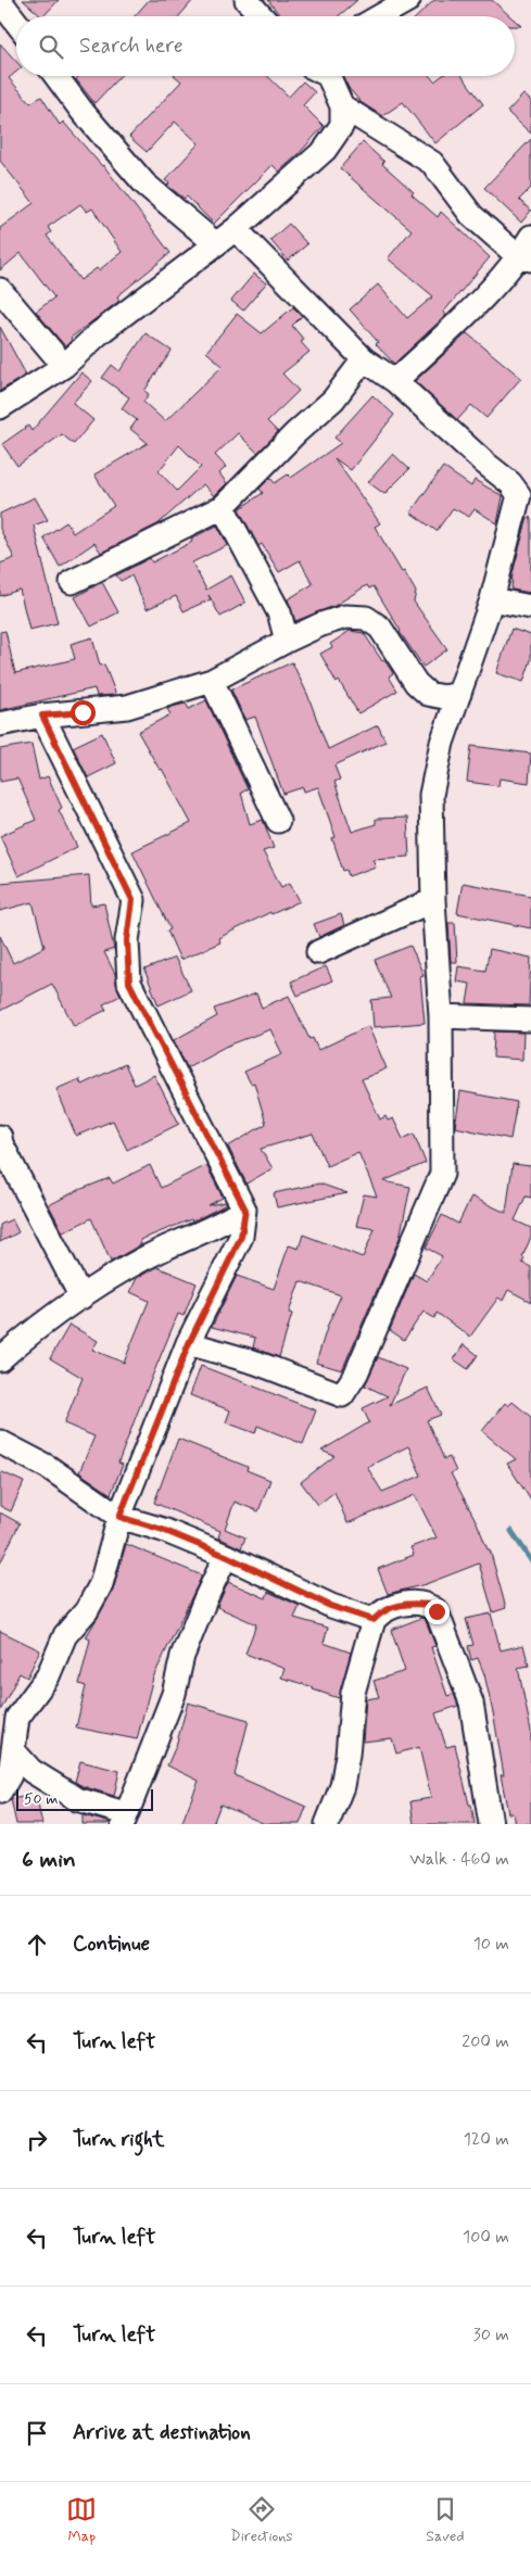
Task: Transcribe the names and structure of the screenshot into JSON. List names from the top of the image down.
{
  "scale_bar": "50 m",
  "page": {
    "search": "Search here",
    "scale": "50 m",
    "heading": ["6 min", "Walk · 460 m"],
    "list": [
      ["Continue", "10 m"],
      ["Turn left", "200 m"],
      ["Turn right", "120 m"],
      ["Turn left", "100 m"],
      ["Turn left", "30 m"],
      "Arrive at destination"
    ],
    "nav": ["Map", "Directions", "Saved"]
  }
}
